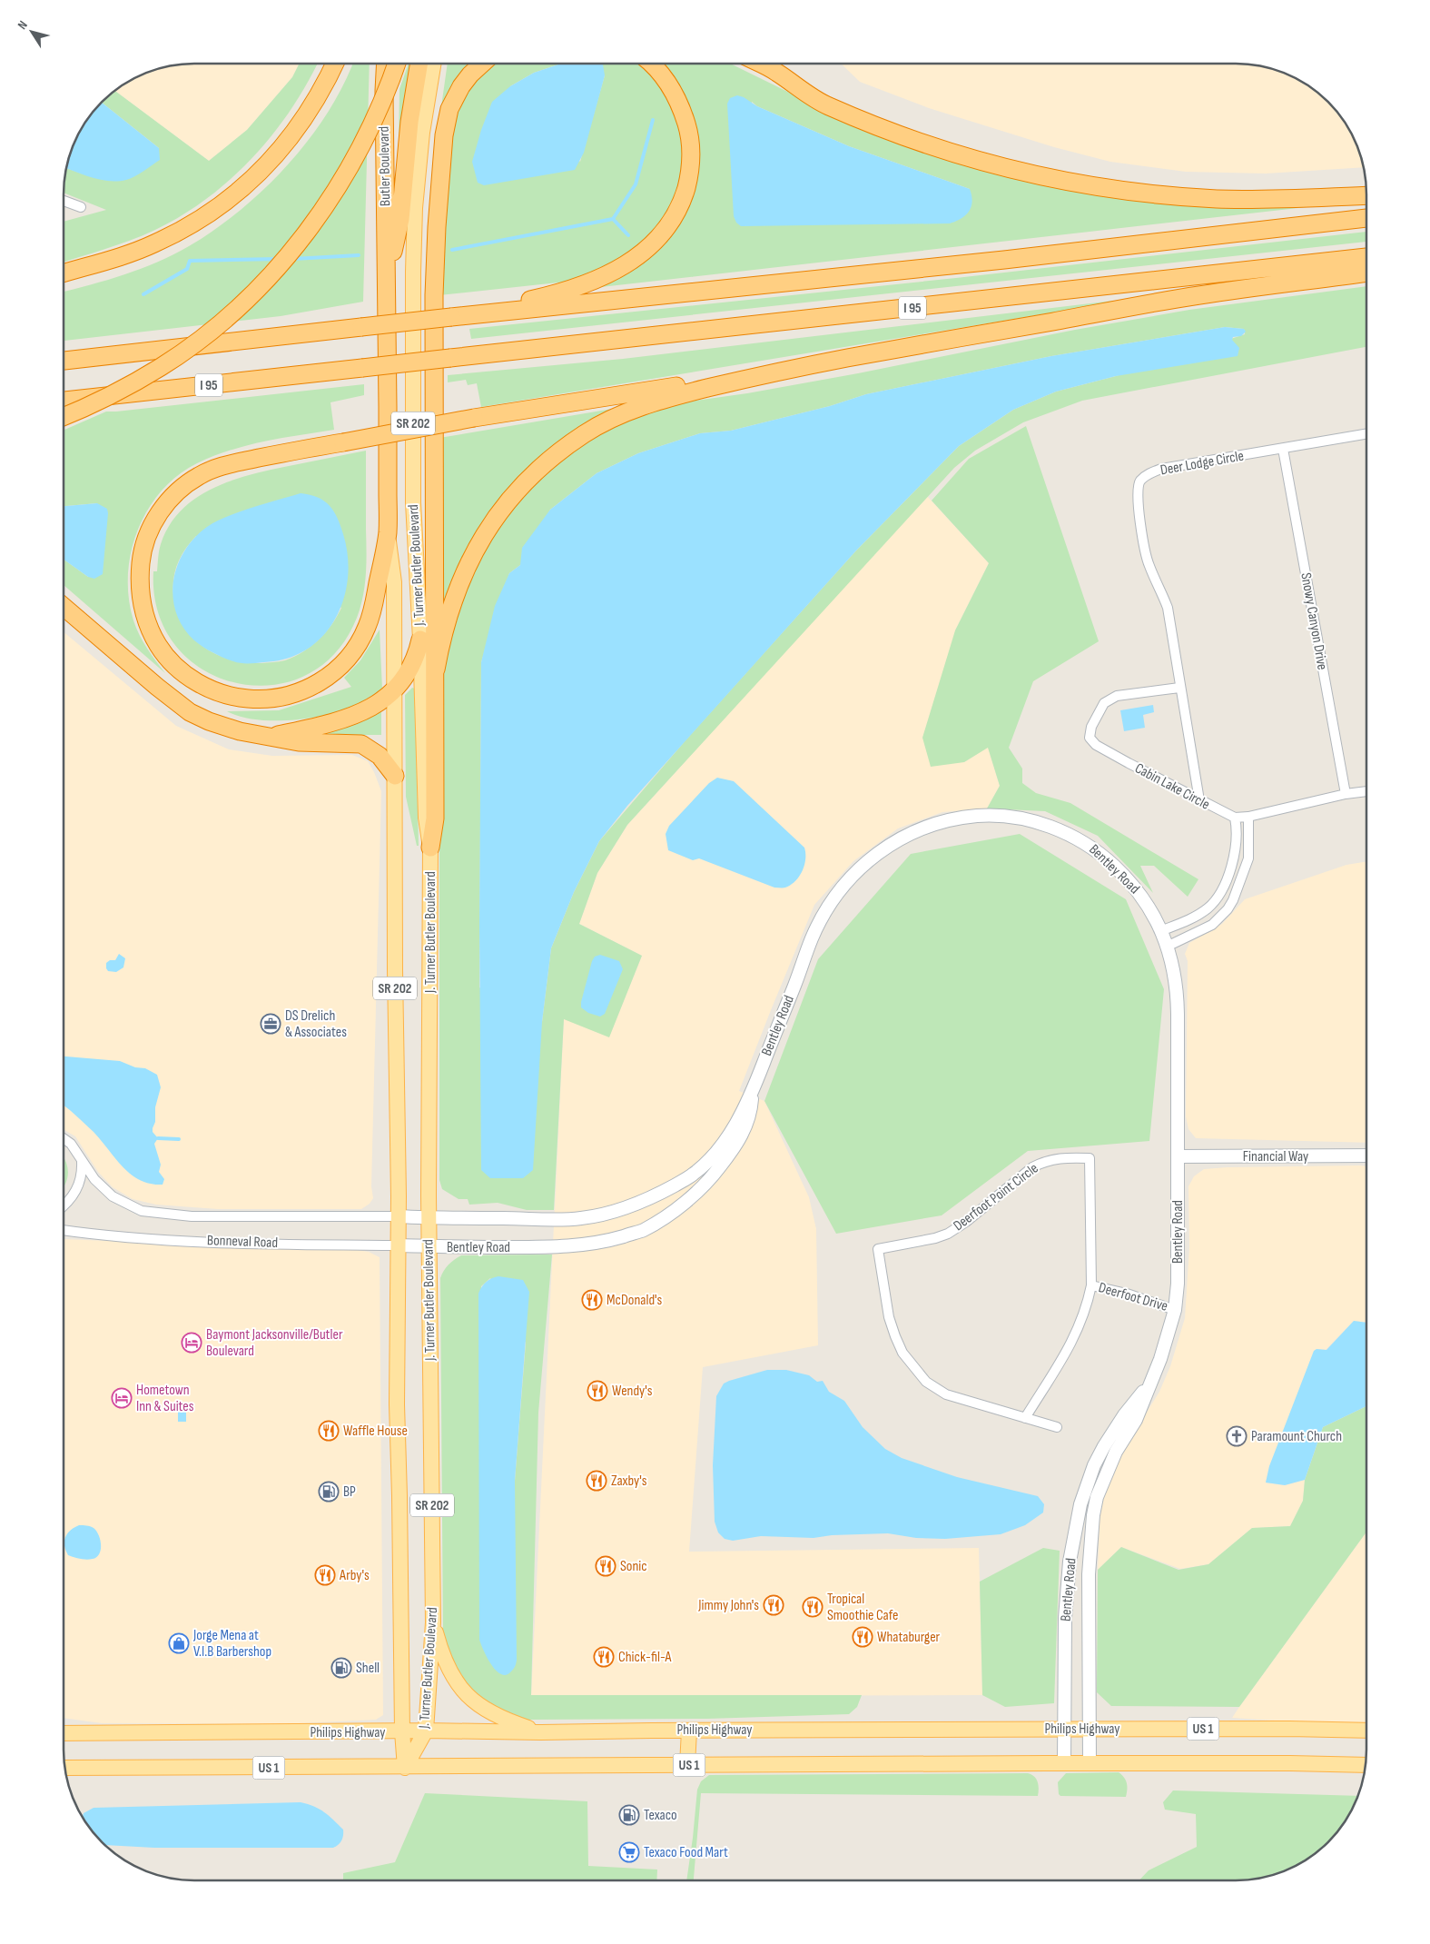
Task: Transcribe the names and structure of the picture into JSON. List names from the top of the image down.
{
  "streets": {
    "highway": [
      "Butler Boulevard",
      "I 95",
      "SR 202",
      "J. Turner Butler Boulevard"
    ],
    "main road": ["Philips Highway", "US 1"],
    "street": [
      "Deer Lodge Circle",
      "Snowy Canyon Drive",
      "Cabin Lake Circle",
      "Bentley Road",
      "Financial Way",
      "Deerfoot Point Circle",
      "Bonneval Road",
      "Deerfoot Drive"
    ]
  },
  "crossings": [
    ["Butler Boulevard", "J. Turner Butler Boulevard"],
    ["Deer Lodge Circle", "Snowy Canyon Drive"],
    ["Deer Lodge Circle", "Cabin Lake Circle"],
    ["J. Turner Butler Boulevard", "Bentley Road"],
    ["J. Turner Butler Boulevard", "Bonneval Road"],
    ["J. Turner Butler Boulevard", "Philips Highway"],
    ["J. Turner Butler Boulevard", "US 1"],
    ["Snowy Canyon Drive", "Cabin Lake Circle"],
    ["Bentley Road", "Financial Way"],
    ["Bentley Road", "Bonneval Road"],
    ["Bentley Road", "Deerfoot Drive"],
    ["Bentley Road", "Philips Highway"],
    ["Bentley Road", "US 1"],
    ["Deerfoot Point Circle", "Deerfoot Drive"]
  ],
  "places": {
    "office": ["DS Drelich & Associates"],
    "restaurant": [
      "McDonald's",
      "Wendy's",
      "Waffle House",
      "Zaxby's",
      "Sonic",
      "Arby's",
      "Jimmy John's",
      "Tropical Smoothie Cafe",
      "Whataburger",
      "Chick-fil-A"
    ],
    "hotel": ["Baymont Jacksonville/Butler Boulevard", "Hometown Inn & Suites"],
    "church": ["Paramount Church"],
    "fuel station": ["BP", "Shell", "Texaco"],
    "shop": ["Jorge Mena at V.I.B Barbershop"],
    "supermarket": ["Texaco Food Mart"]
  },
  "north": "top left"
}
